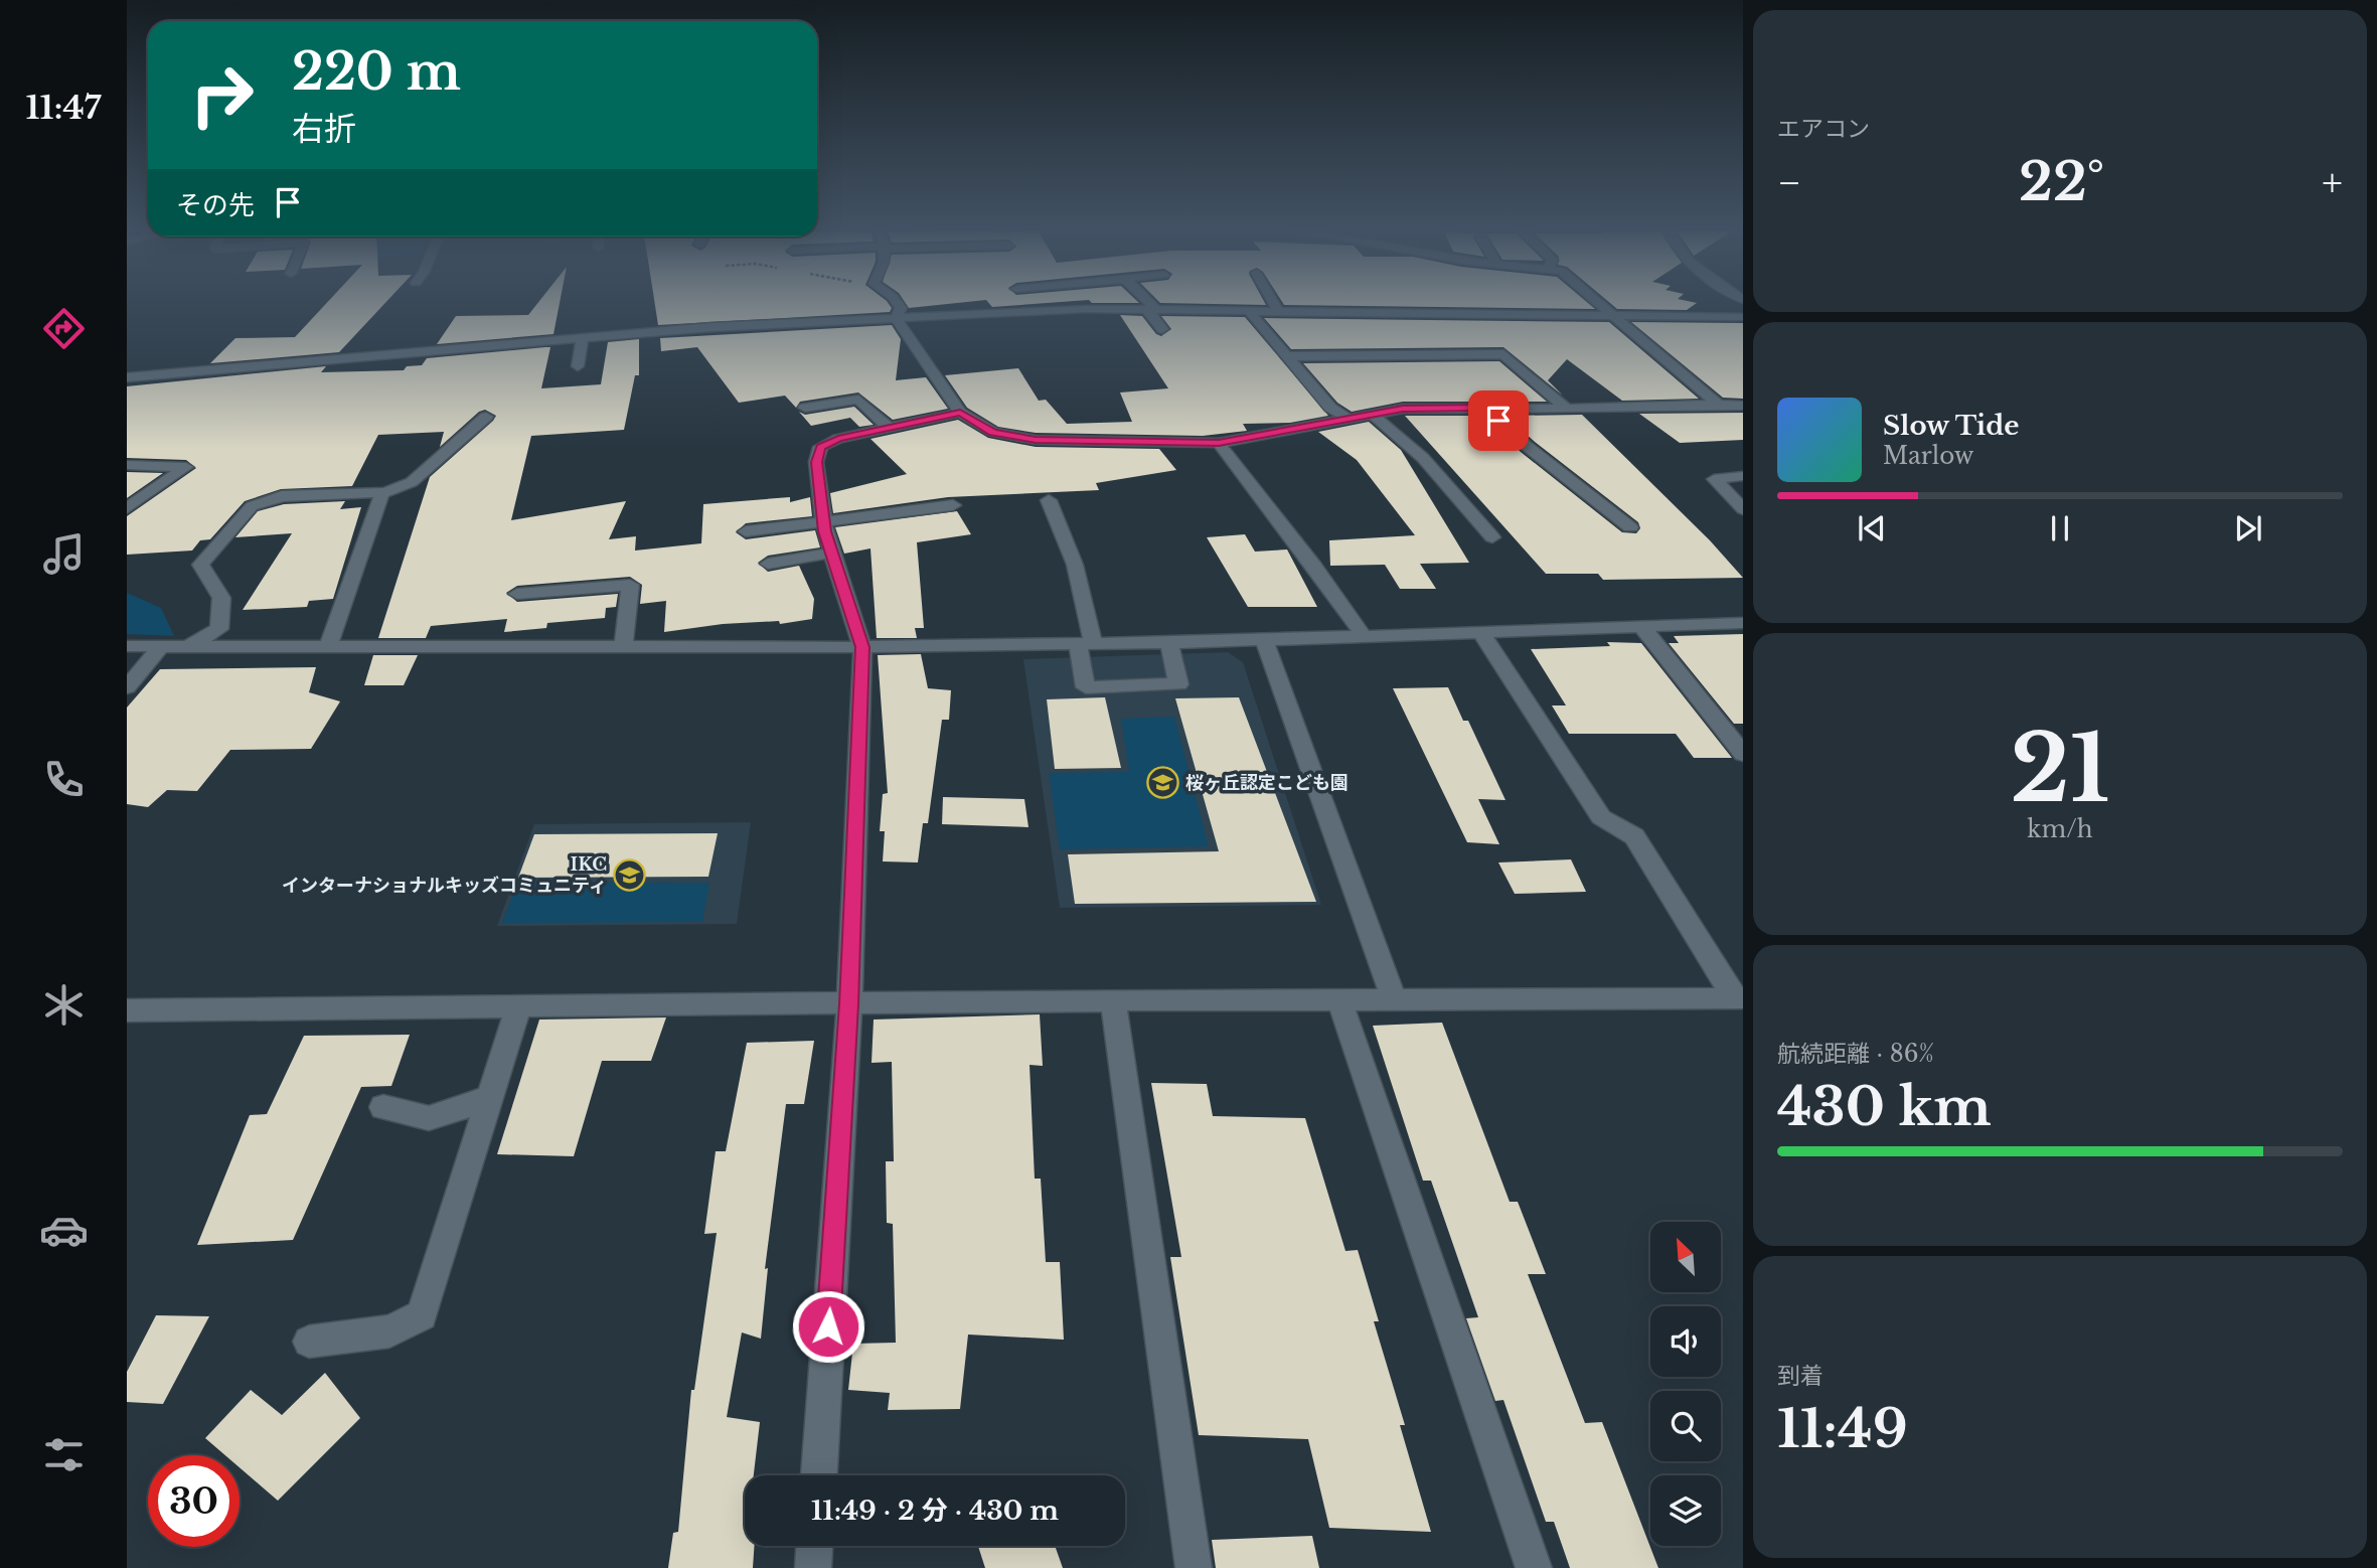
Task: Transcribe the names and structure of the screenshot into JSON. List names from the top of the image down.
{
  "places": {
    "school or university": ["桜ヶ丘認定こども園", "IKC インターナショナルキッズコミュニティ"]
  },
  "north": "top left",
  "page": {
    "tabs": "11:47",
    "tile": [
      "エアコン",
      ["21", "km/h"],
      ["航続距離 · 86%", "430 km"],
      ["到着", "11:49"]
    ],
    "turn": ["220 m", "右折"],
    "heat": ["−", "22°", "+"],
    "then": "その先",
    "song": ["Slow Tide", "Marlow"],
    "limit": "30",
    "trip": "11:49 · 2 分 · 430 m"
  }
}
